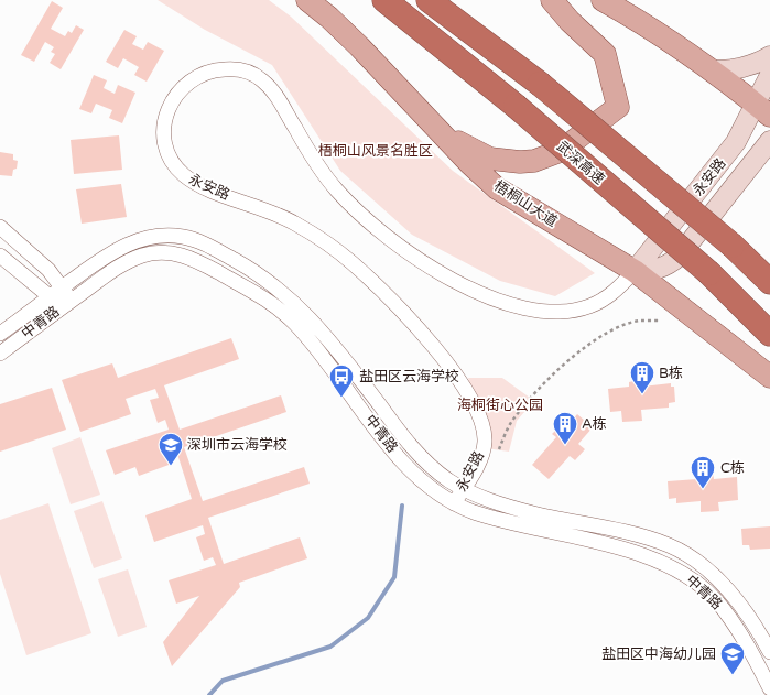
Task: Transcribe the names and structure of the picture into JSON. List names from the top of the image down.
{
  "streets": {
    "highway": ["武深高速"],
    "main road": ["永安路", "梧桐山大道"],
    "street": ["中青路"]
  },
  "crossings": [
    ["永安路", "梧桐山大道"],
    ["永安路", "中青路"]
  ],
  "parks": ["梧桐山风景名胜区", "海桐街心公园"],
  "places": {
    "building": ["B栋", "A栋", "C栋"],
    "bus stop": ["盐田区云海学校"],
    "school or university": ["深圳市云海学校", "盐田区中海幼儿园"]
  }
}
